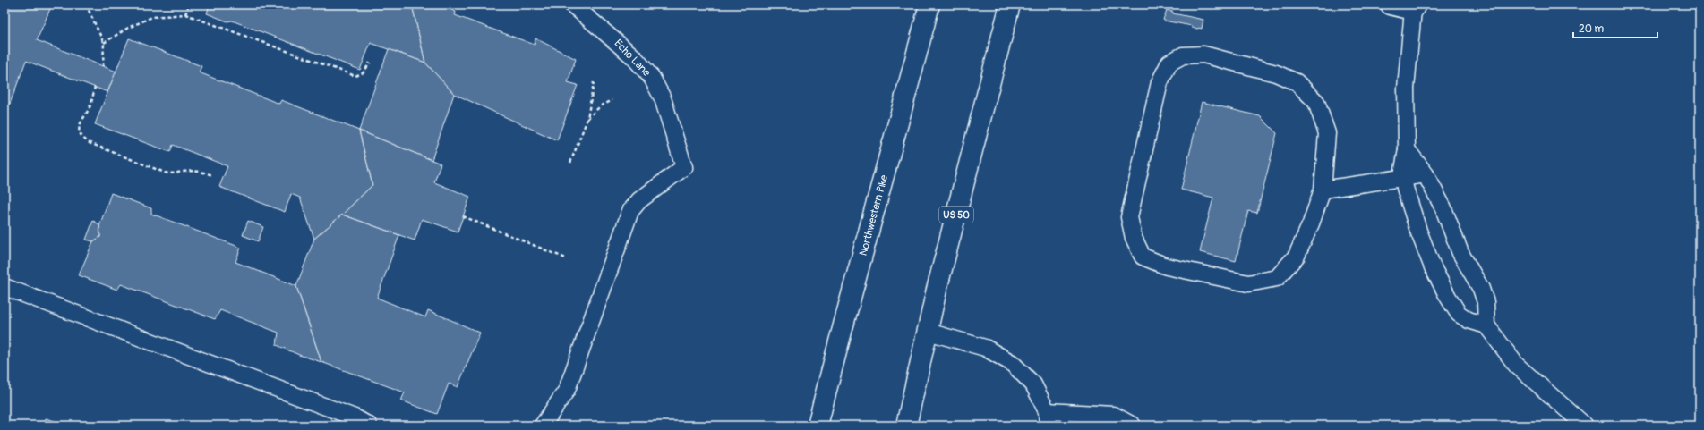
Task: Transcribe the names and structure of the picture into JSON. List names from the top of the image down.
{
  "streets": {
    "main road": ["US 50", "Northwestern Pike"],
    "lane": ["Echo Lane"]
  },
  "scale_bar": "20 m"
}
